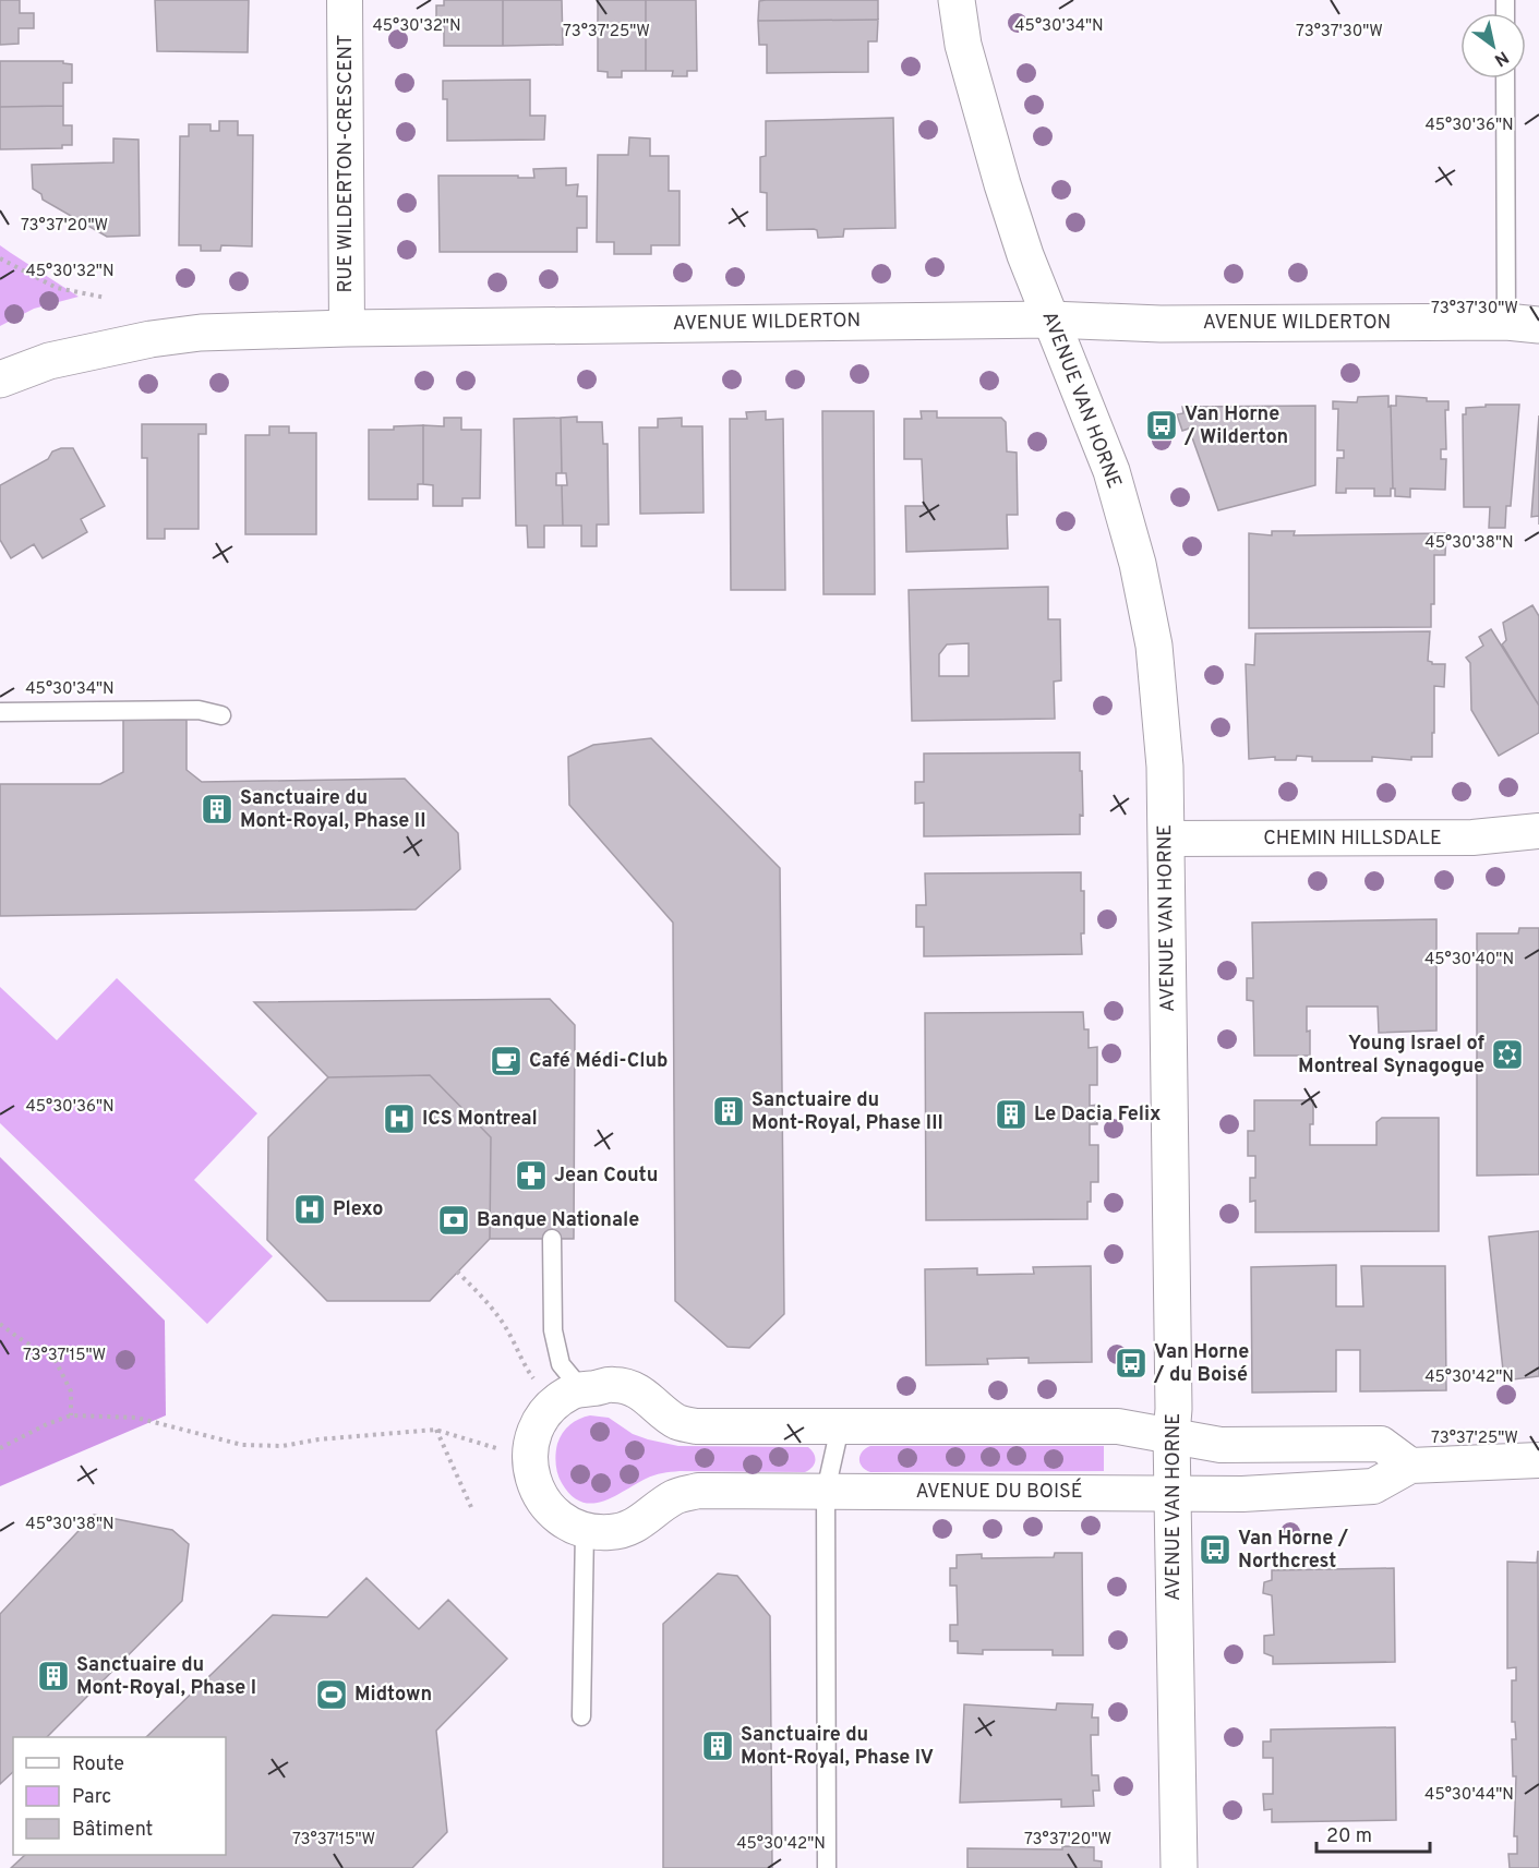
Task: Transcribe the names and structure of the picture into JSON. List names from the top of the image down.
{
  "streets": {
    "main road": ["AVENUE WILDERTON", "AVENUE VAN HORNE"],
    "street": ["RUE WILDERTON-CRESCENT", "CHEMIN HILLSDALE", "AVENUE DU BOISÉ"]
  },
  "crossings": [
    ["RUE WILDERTON-CRESCENT", "AVENUE WILDERTON"],
    ["AVENUE WILDERTON", "AVENUE VAN HORNE"],
    ["AVENUE VAN HORNE", "CHEMIN HILLSDALE"],
    ["AVENUE VAN HORNE", "AVENUE DU BOISÉ"]
  ],
  "places": {
    "bus stop": ["Van Horne / Wilderton", "Van Horne / du Boisé", "Van Horne / Northcrest"],
    "building": [
      "Sanctuaire du Mont-Royal, Phase II",
      "Sanctuaire du Mont-Royal, Phase III",
      "Le Dacia Felix",
      "Sanctuaire du Mont-Royal, Phase I",
      "Sanctuaire du Mont-Royal, Phase IV"
    ],
    "synagogue": ["Young Israel of Montreal Synagogue"],
    "cafe": ["Café Médi-Club"],
    "hospital": ["ICS Montreal", "Plexo"],
    "pharmacy": ["Jean Coutu"],
    "bank": ["Banque Nationale"],
    "sports": ["Midtown"]
  },
  "legend": ["Route", "Parc", "Bâtiment"],
  "scale_bar": "20 m",
  "north": "bottom right",
  "coordinates": [
    "45°30'32\"N",
    "45°30'34\"N",
    "73°37'25\"W",
    "73°37'30\"W",
    "45°30'36\"N",
    "73°37'20\"W",
    "45°30'38\"N",
    "45°30'40\"N",
    "73°37'15\"W",
    "45°30'42\"N",
    "45°30'44\"N"
  ]
}
